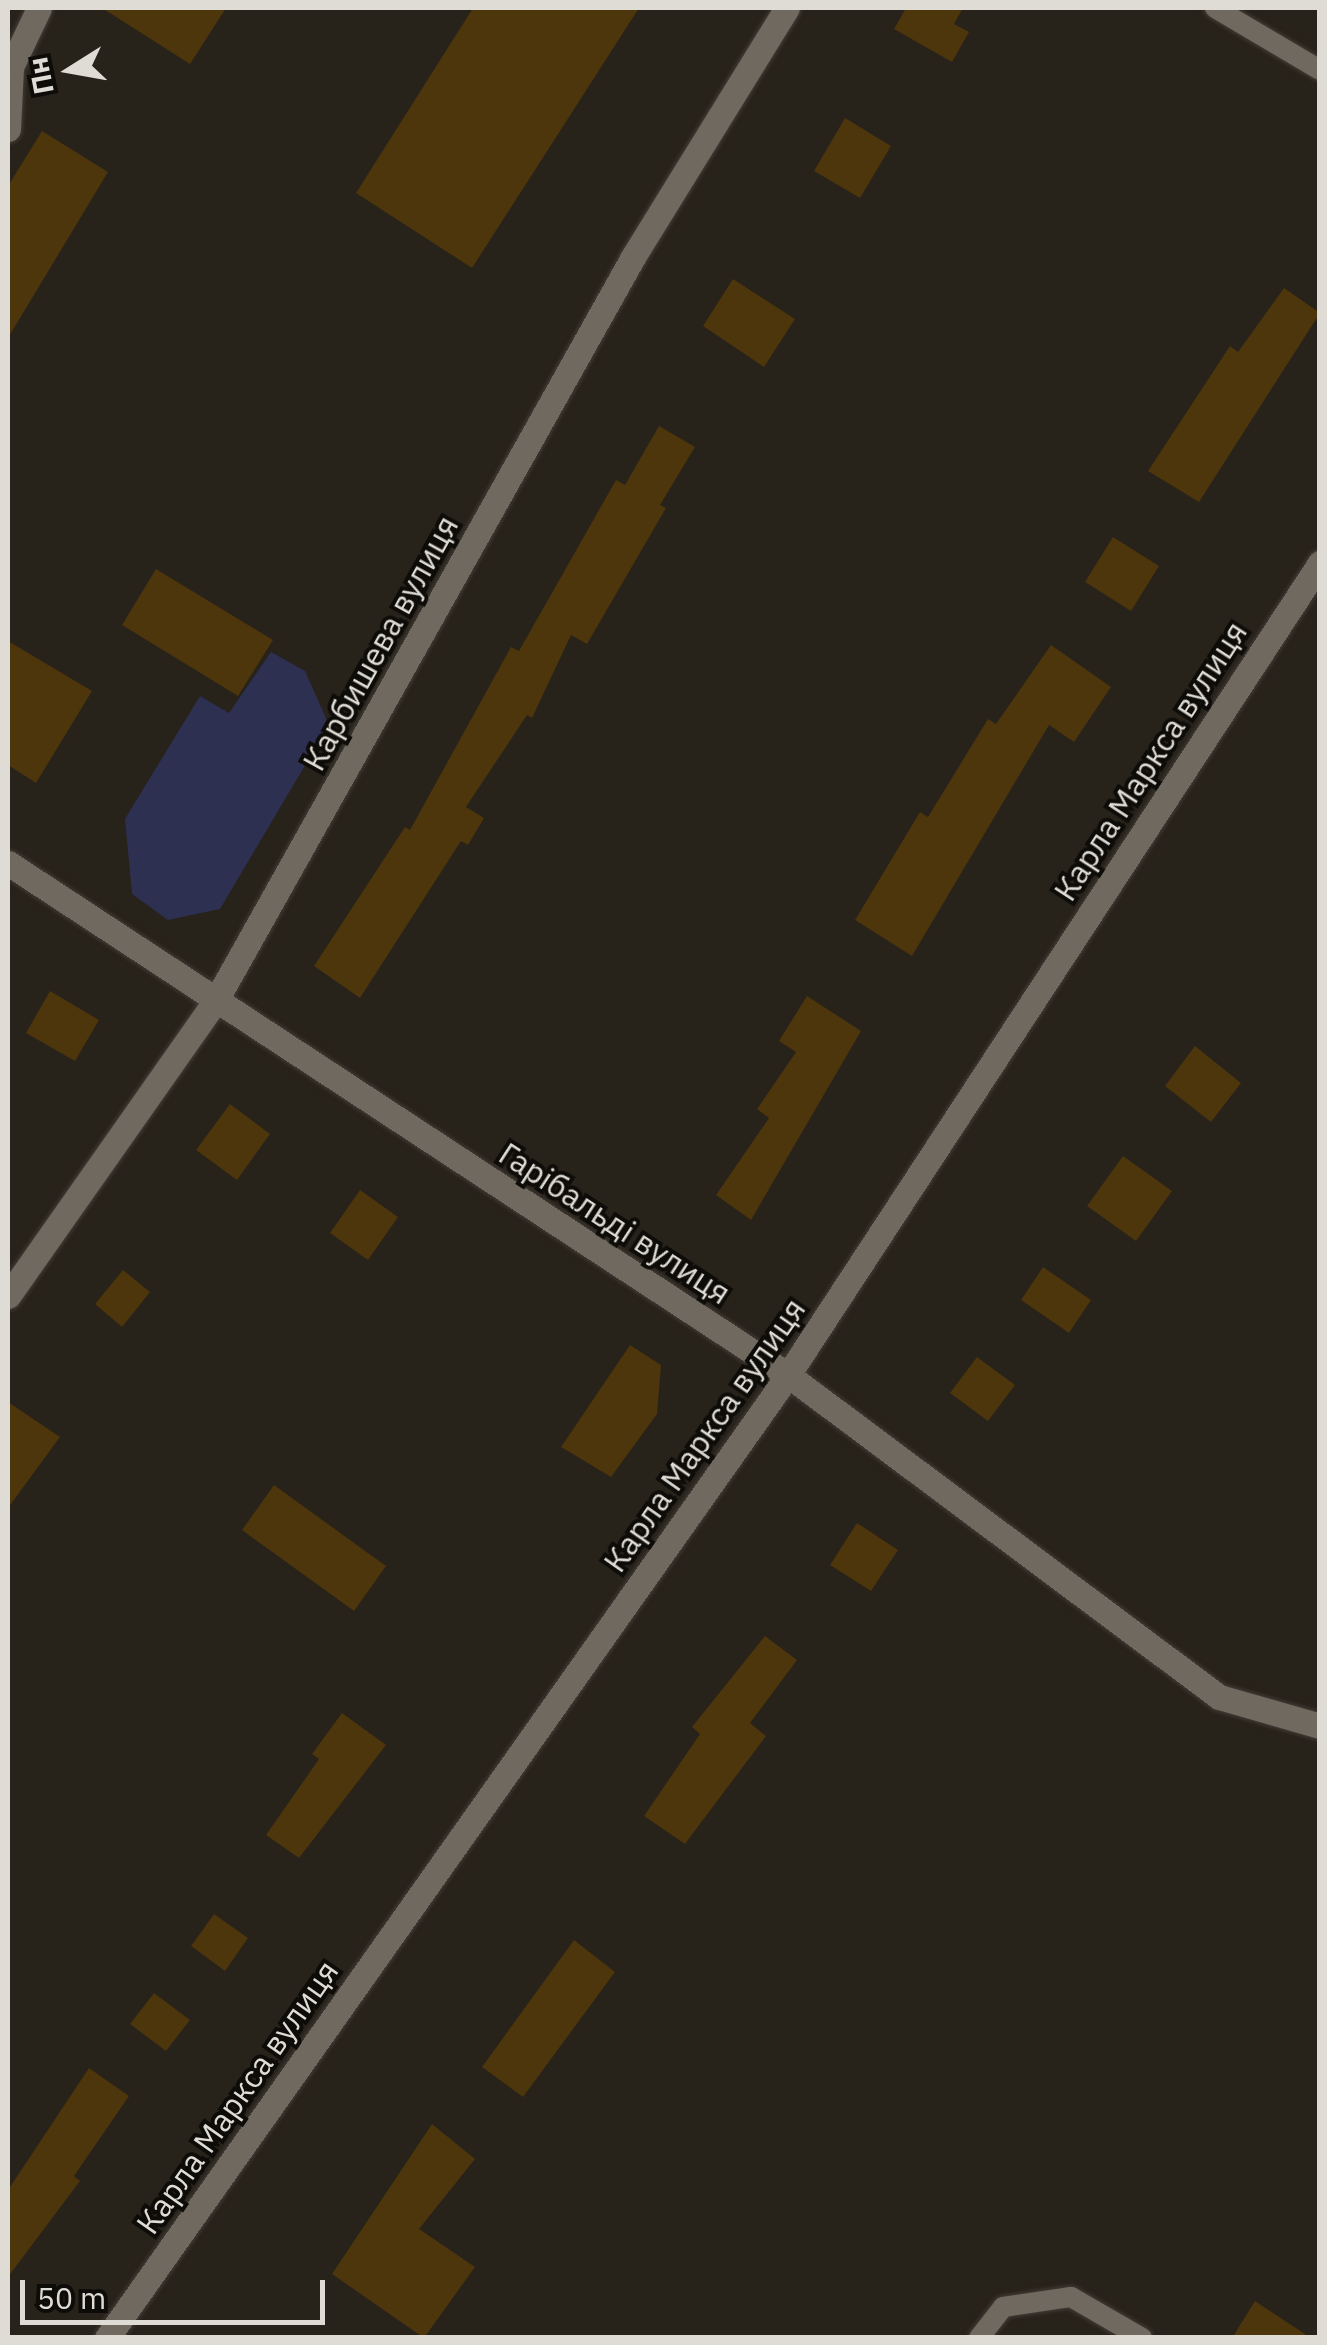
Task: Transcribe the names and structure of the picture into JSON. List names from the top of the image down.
{
  "streets": {
    "street": ["Карбишева вулиця", "Карла Маркса вулиця", "Гарібальді вулиця"]
  },
  "crossings": [
    ["Карбишева вулиця", "Гарібальді вулиця"],
    ["Карла Маркса вулиця", "Гарібальді вулиця"]
  ],
  "scale_bar": "50 m",
  "north": "left"
}
